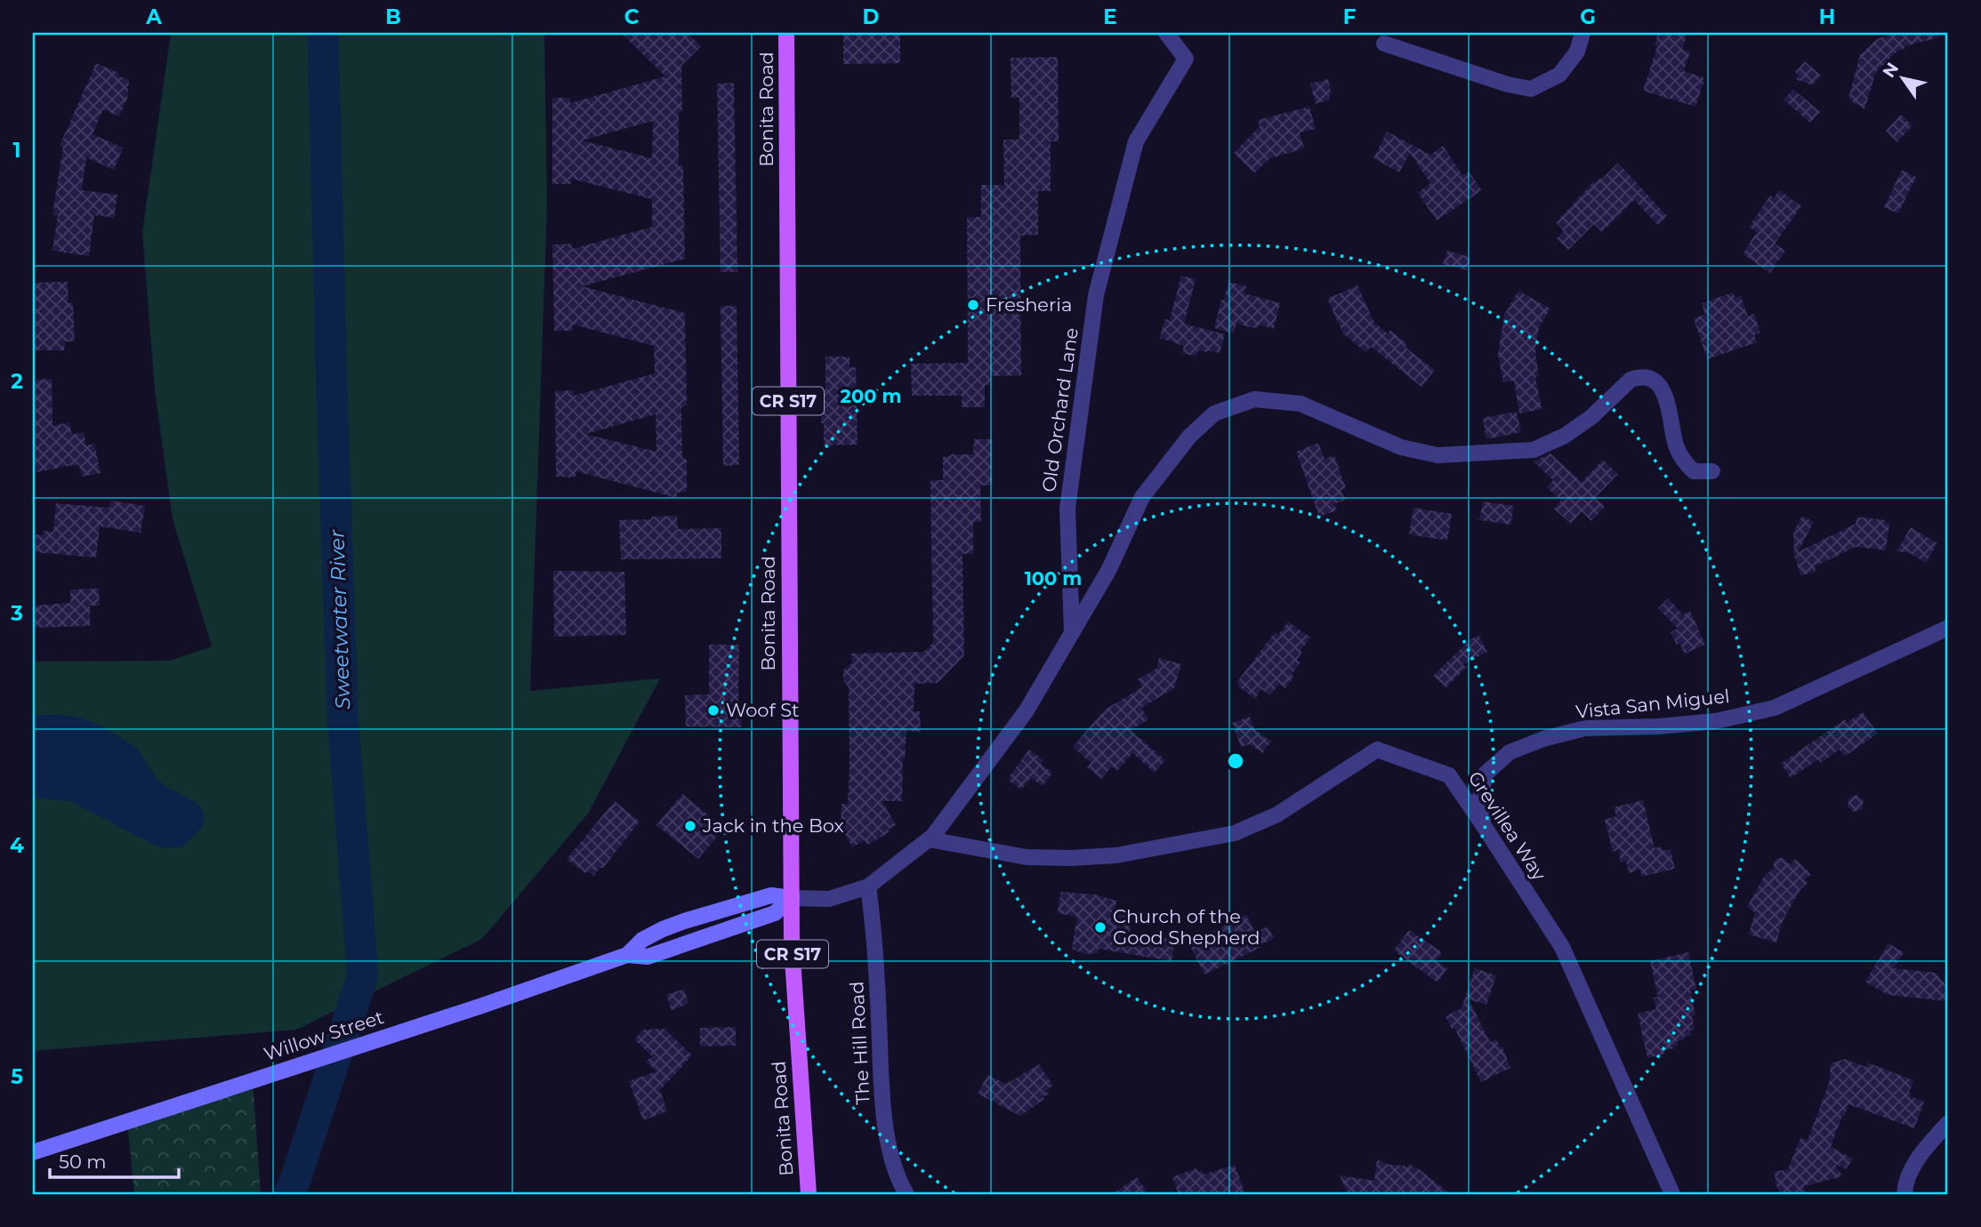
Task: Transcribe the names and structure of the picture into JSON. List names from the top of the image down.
{
  "streets": {
    "main road": ["Bonita Road", "CR S17", "Willow Street"],
    "street": [
      "Old Orchard Lane",
      "Vista San Miguel",
      "Grevillea Way",
      "The Hill Road"
    ]
  },
  "crossings": [
    ["Bonita Road", "Willow Street"],
    ["Vista San Miguel", "Grevillea Way"]
  ],
  "water": ["Sweetwater River"],
  "places": [
    "Fresheria",
    "Woof St",
    "Jack in the Box",
    "Church of the Good Shepherd"
  ],
  "scale_bar": "50 m",
  "north": "top left",
  "grid": {
    "columns": [
      "A",
      "B",
      "C",
      "D",
      "E",
      "F",
      "G",
      "H"
    ],
    "rows": [
      "1",
      "2",
      "3",
      "4",
      "5"
    ]
  },
  "rings": ["200 m", "100 m"]
}
